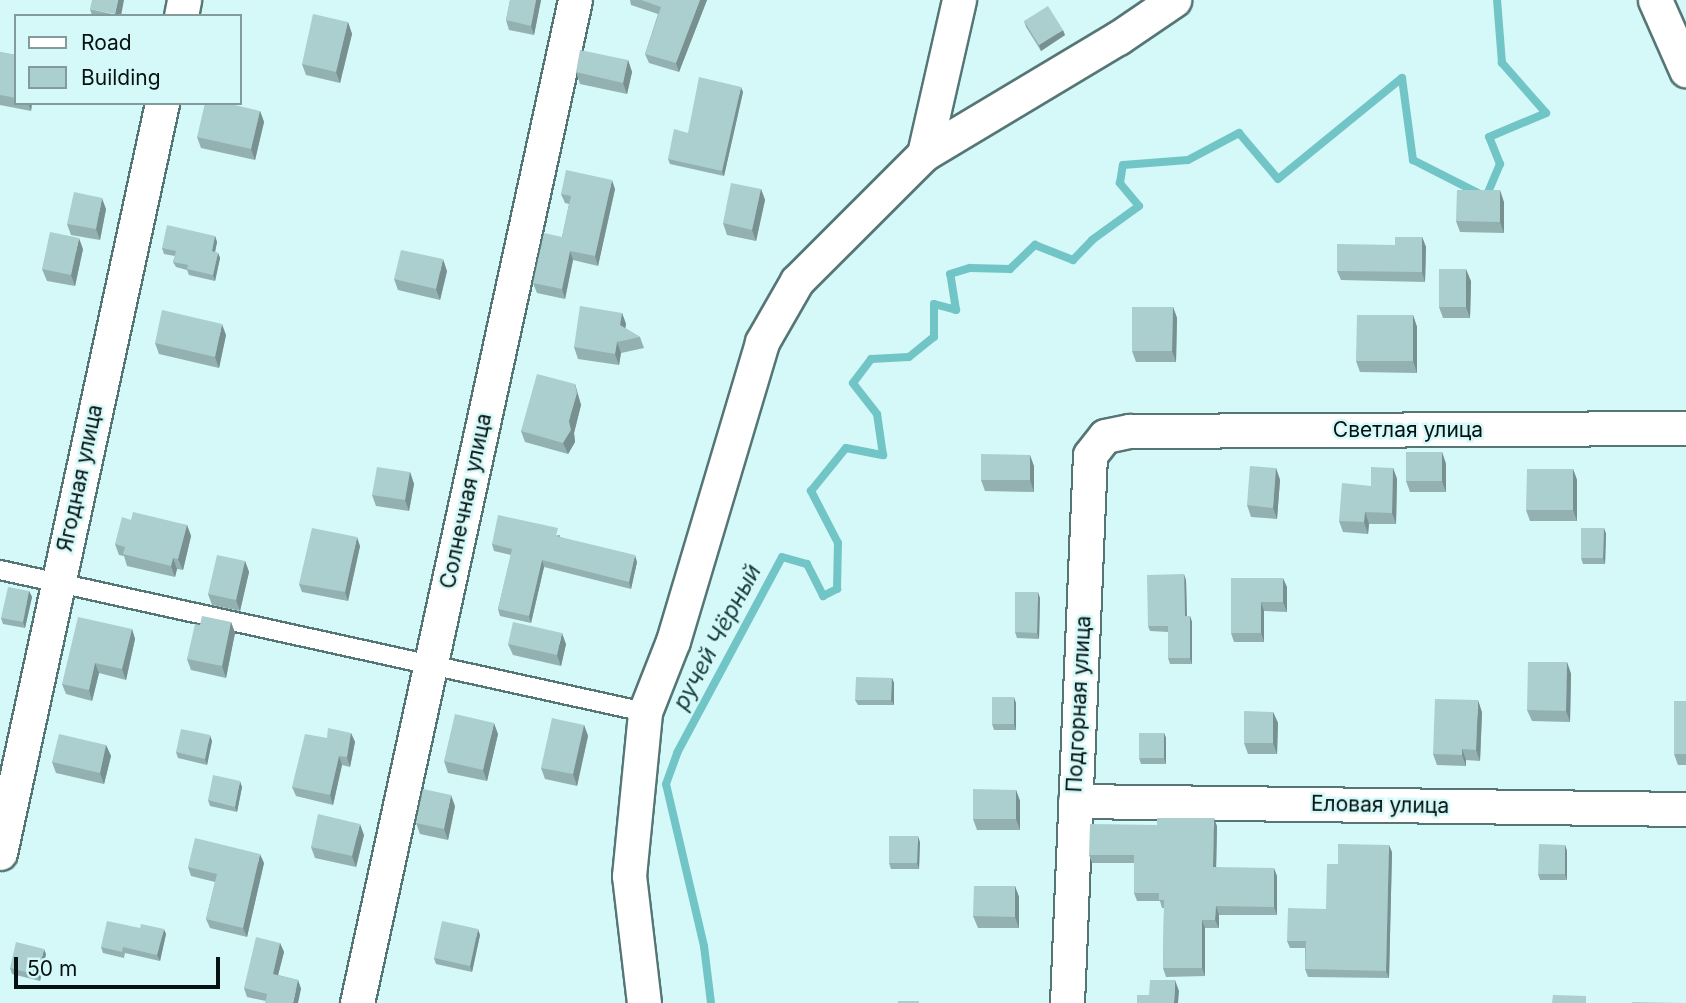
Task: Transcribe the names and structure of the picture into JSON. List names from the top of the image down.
{
  "streets": {
    "street": [
      "Светлая улица",
      "Ягодная улица",
      "Солнечная улица",
      "Подгорная улица",
      "Еловая улица"
    ]
  },
  "crossings": [
    ["Светлая улица", "Подгорная улица"],
    ["Подгорная улица", "Еловая улица"]
  ],
  "water": ["ручей Чёрный"],
  "legend": ["Road", "Building"],
  "scale_bar": "50 m"
}
